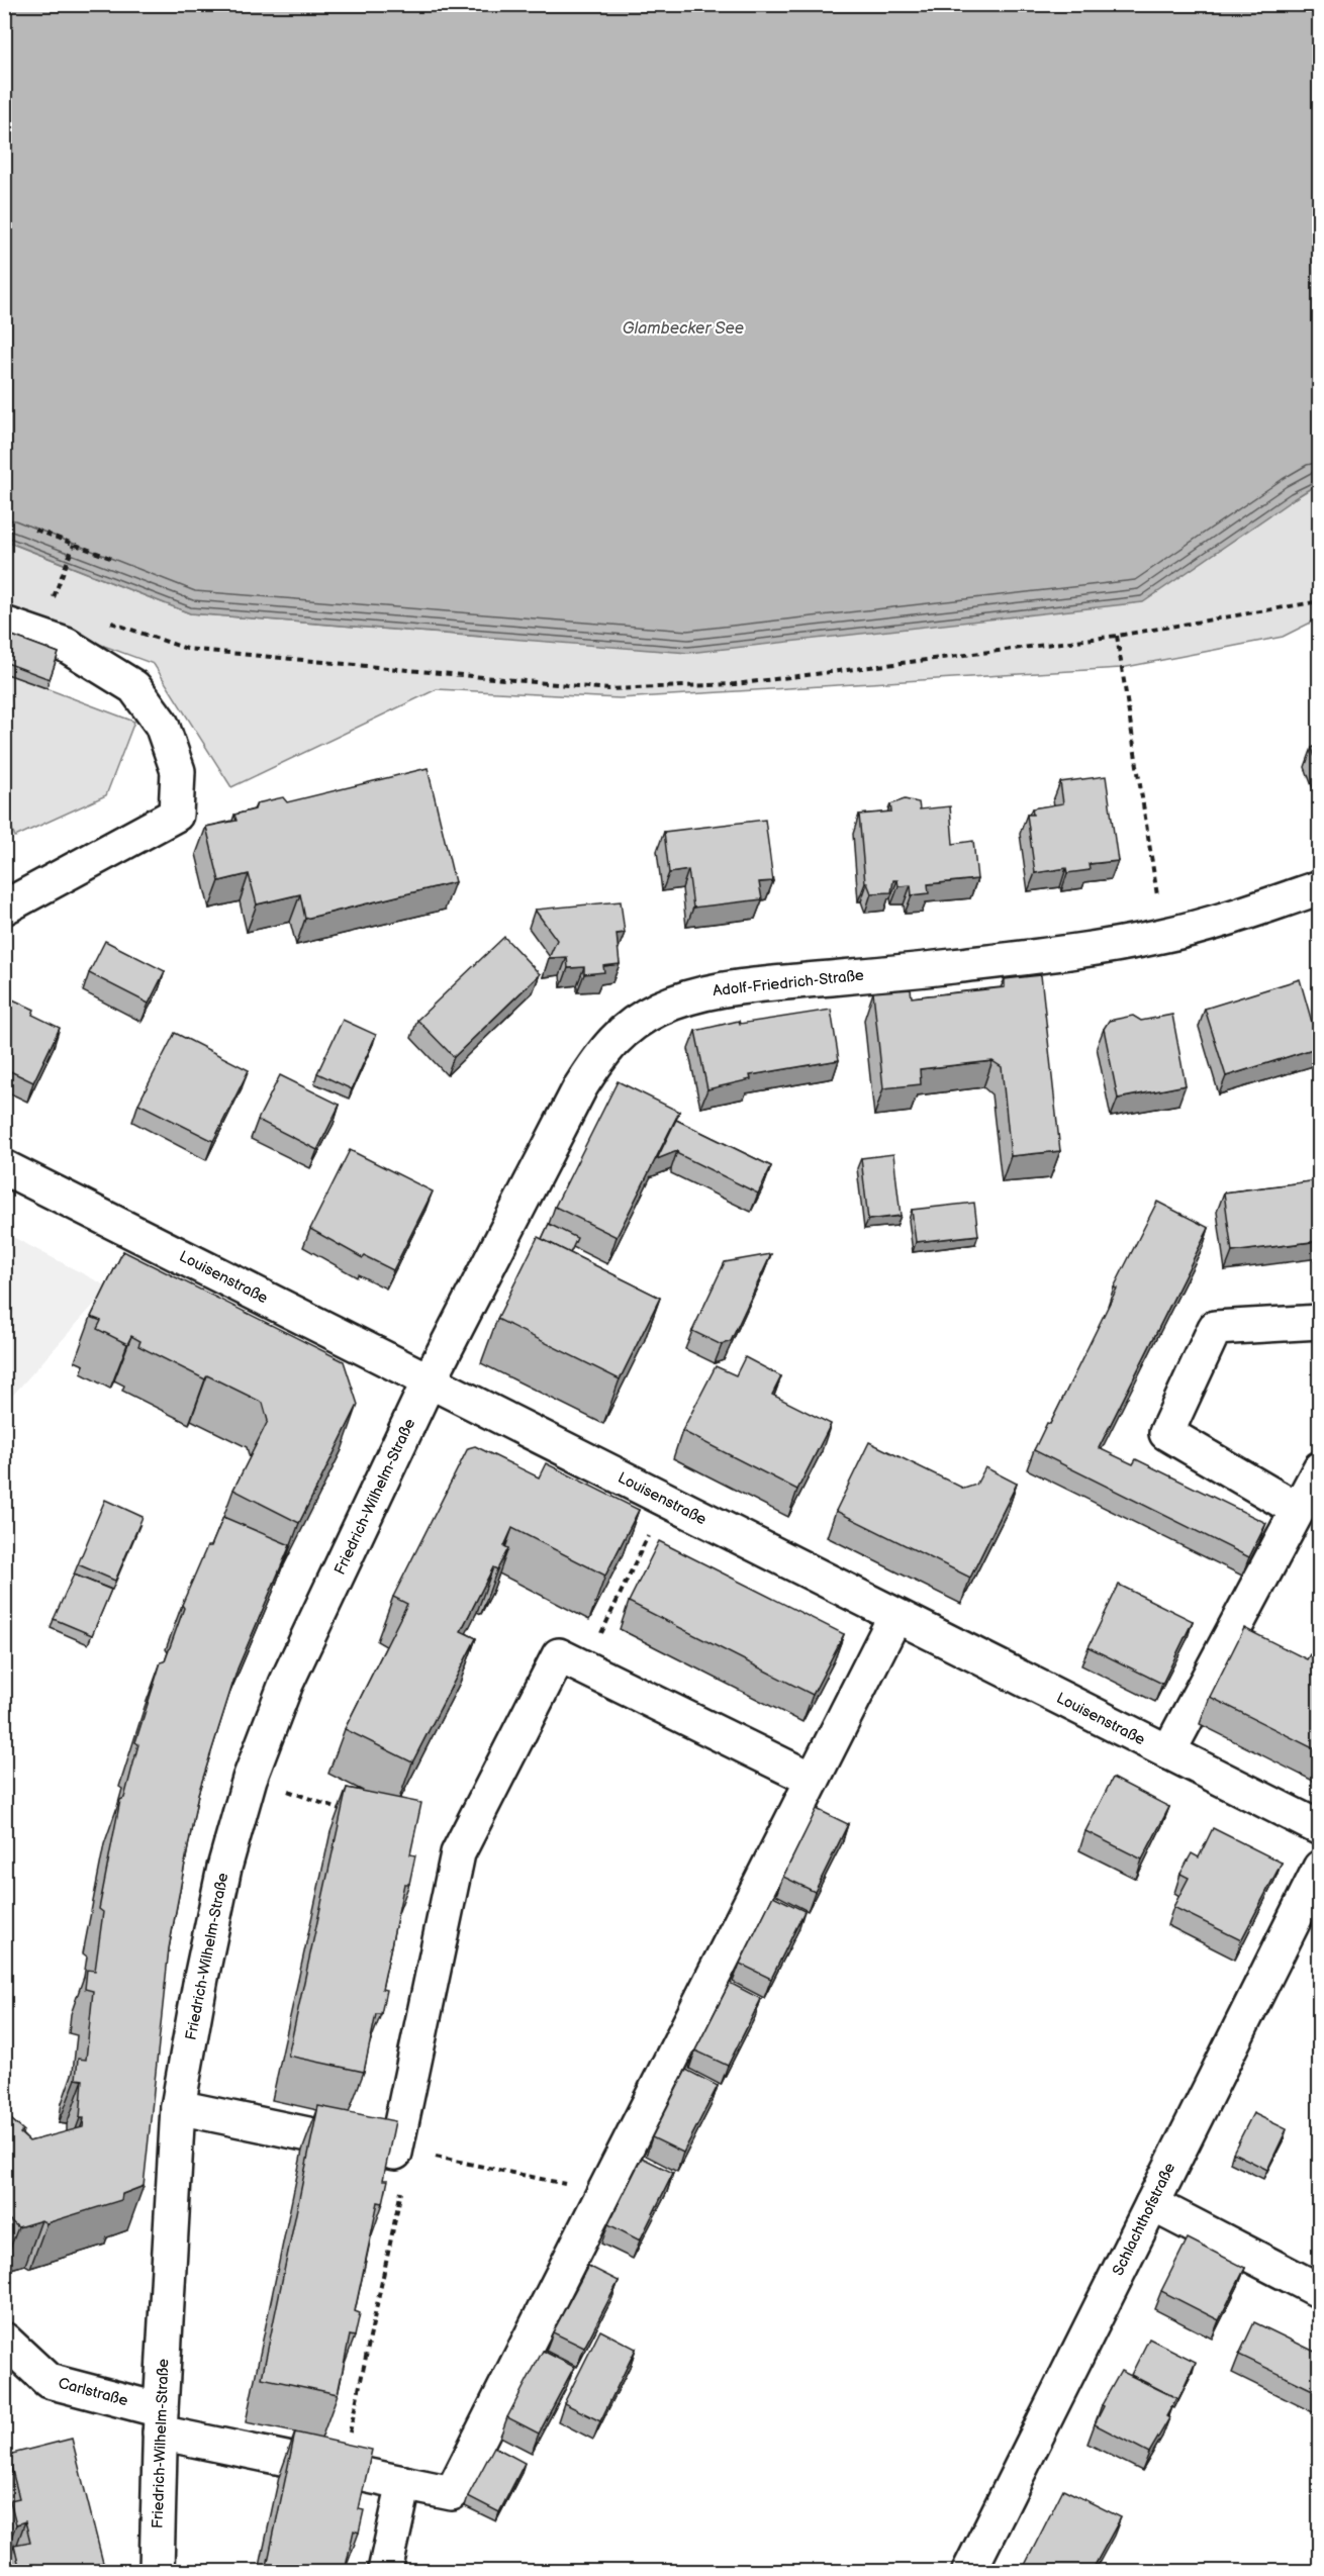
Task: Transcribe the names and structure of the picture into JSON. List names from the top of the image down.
{
  "streets": {
    "street": [
      "Adolf-Friedrich-Straße",
      "Louisenstraße",
      "Friedrich-Wilhelm-Straße",
      "Schlachthofstraße",
      "Carlstraße"
    ]
  },
  "crossings": [
    ["Adolf-Friedrich-Straße", "Louisenstraße"],
    ["Adolf-Friedrich-Straße", "Friedrich-Wilhelm-Straße"],
    ["Louisenstraße", "Friedrich-Wilhelm-Straße"],
    ["Friedrich-Wilhelm-Straße", "Carlstraße"]
  ],
  "water": ["Glambecker See"]
}
